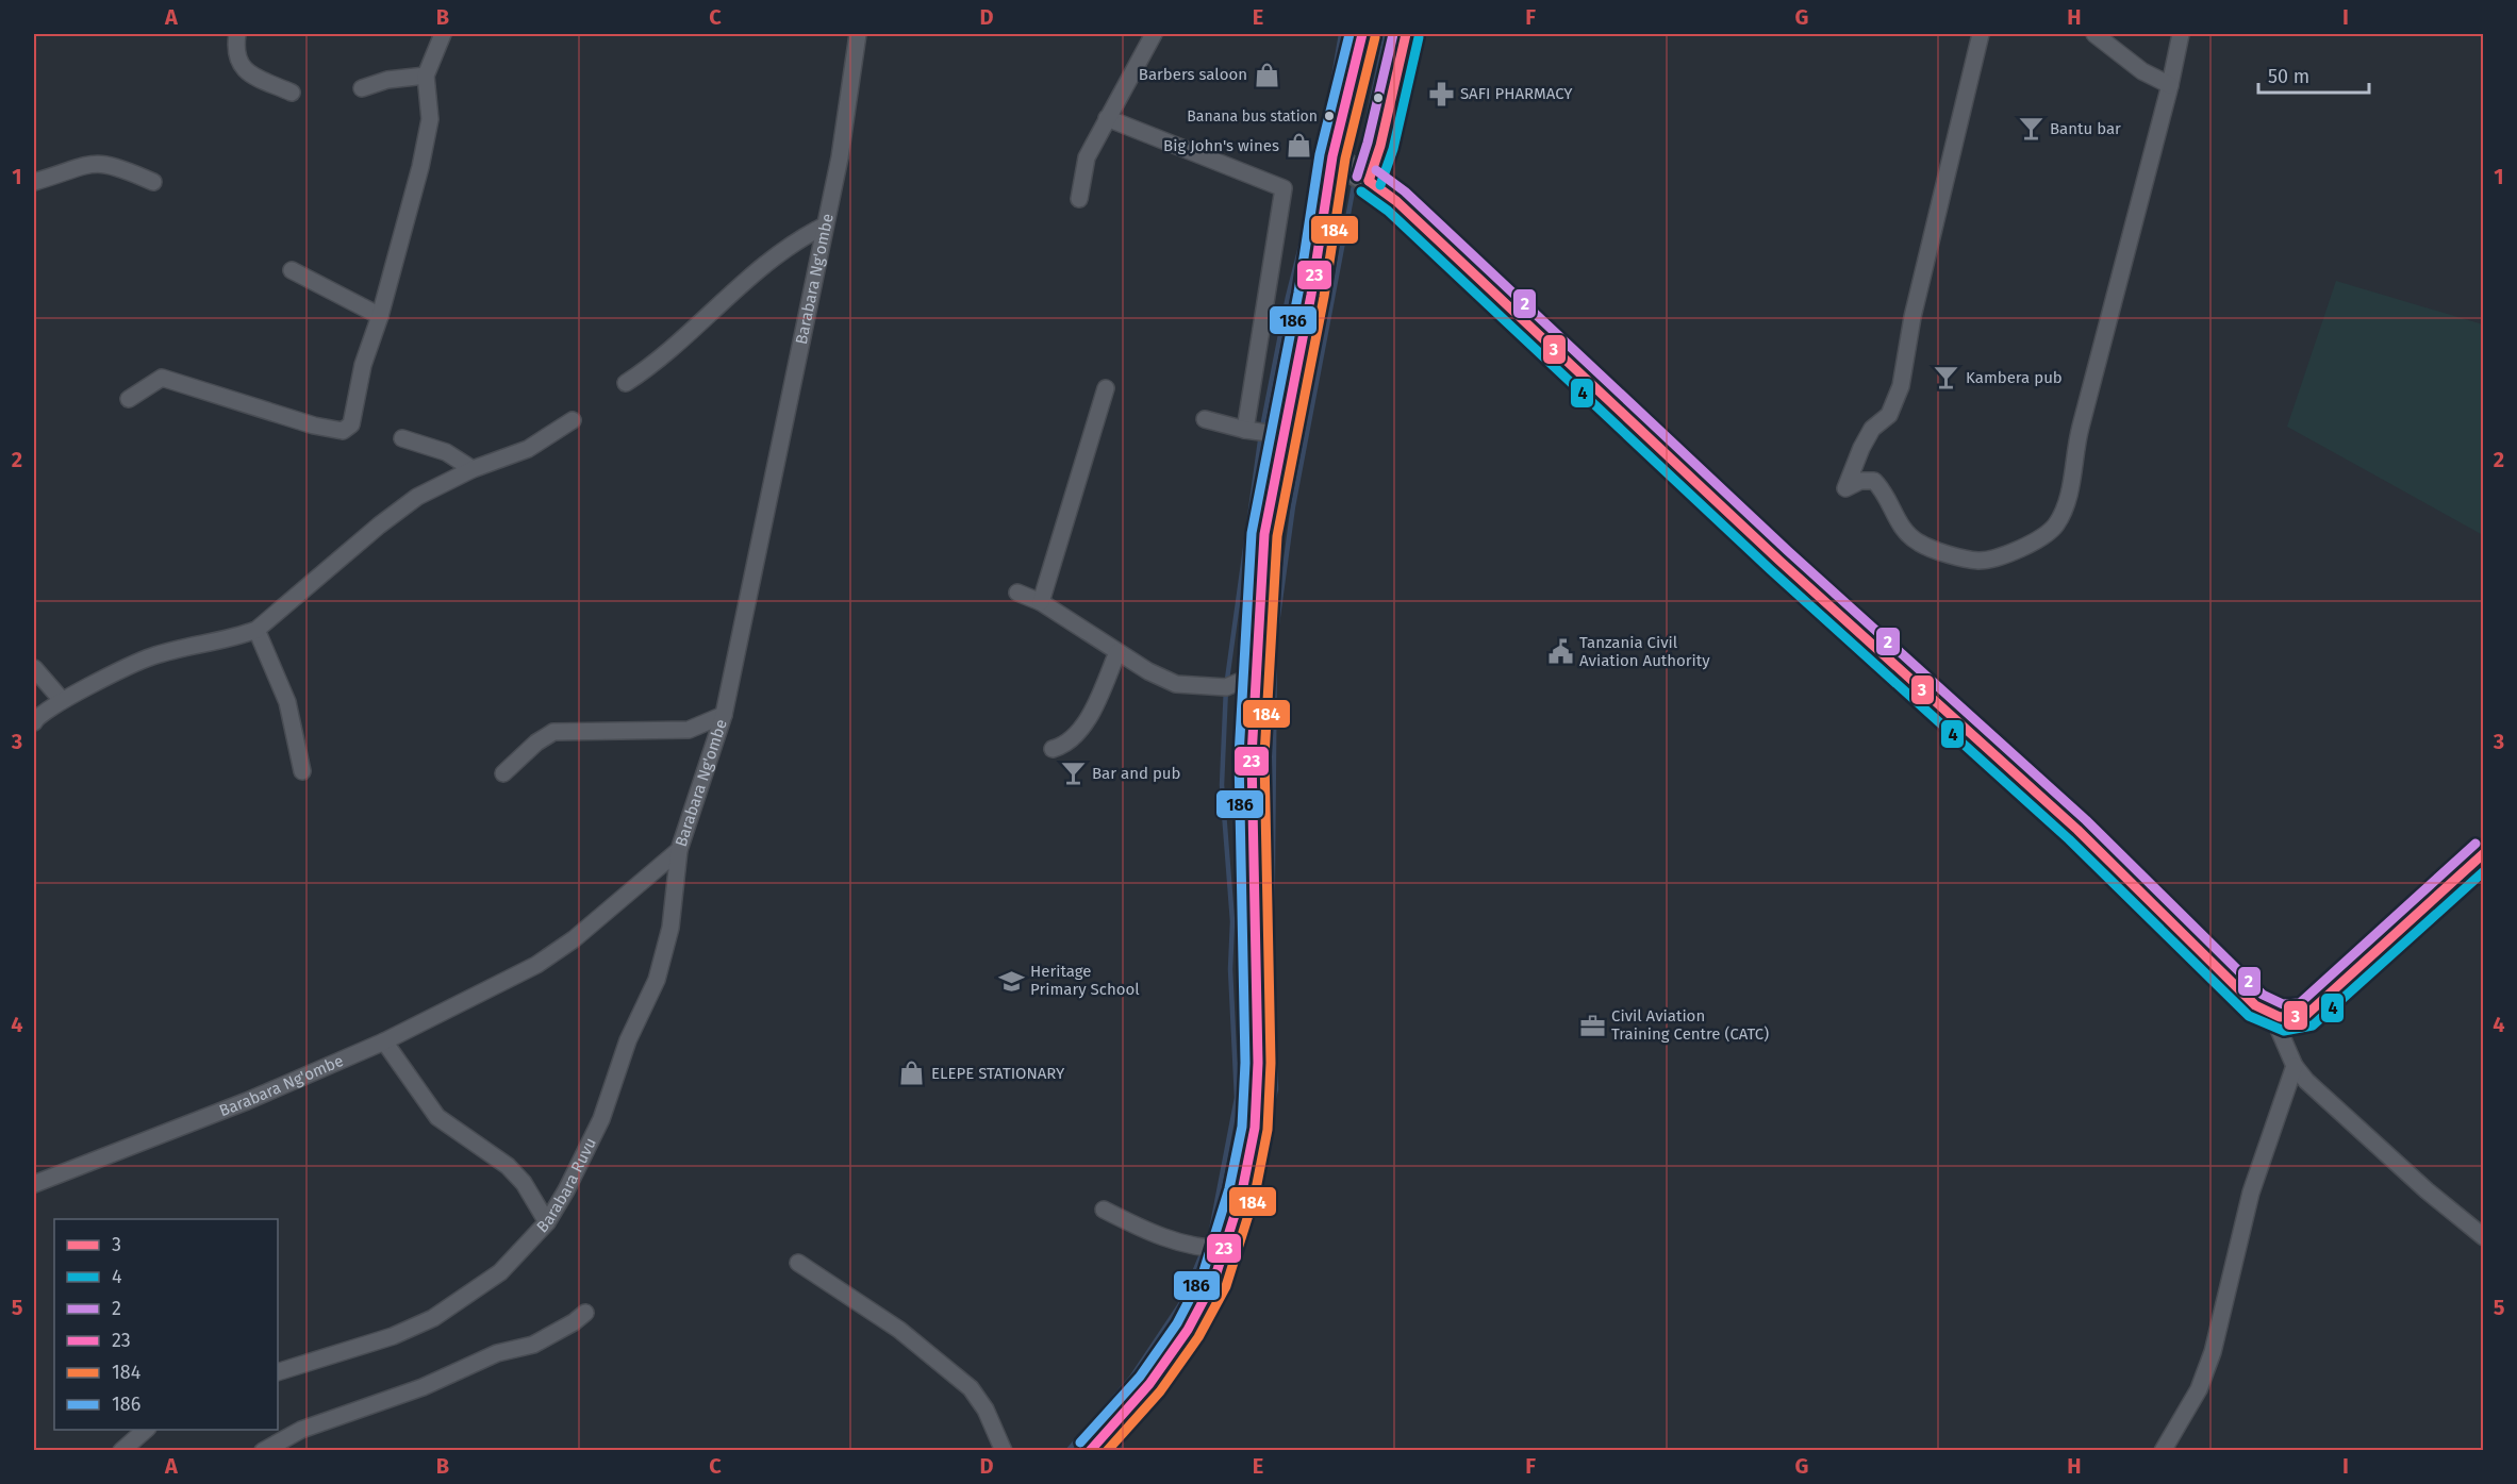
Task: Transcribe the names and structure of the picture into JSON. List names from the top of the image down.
{
  "streets": {
    "street": ["Barabara Ng'ombe", "Barabara Ruvu"]
  },
  "crossings": [
    ["Barabara Ng'ombe", "Barabara Ruvu"]
  ],
  "places": {
    "shop": ["Barbers saloon", "Big John's wines", "ELEPE STATIONARY"],
    "pharmacy": ["SAFI PHARMACY"],
    "other": ["Banana bus station"],
    "bar": ["Bantu bar", "Kambera pub", "Bar and pub"],
    "public building": ["Tanzania Civil Aviation Authority"],
    "school or university": ["Heritage Primary School"],
    "office": ["Civil Aviation Training Centre (CATC)"]
  },
  "lines": [
    "transit line 3",
    "transit line 2",
    "transit line 23",
    "transit line 186",
    "transit line 4",
    "transit line 184"
  ],
  "legend": [
    "3",
    "4",
    "2",
    "23",
    "184",
    "186"
  ],
  "scale_bar": "50 m",
  "grid": {
    "columns": [
      "A",
      "B",
      "C",
      "D",
      "E",
      "F",
      "G",
      "H",
      "I"
    ],
    "rows": [
      "1",
      "2",
      "3",
      "4",
      "5"
    ]
  }
}
